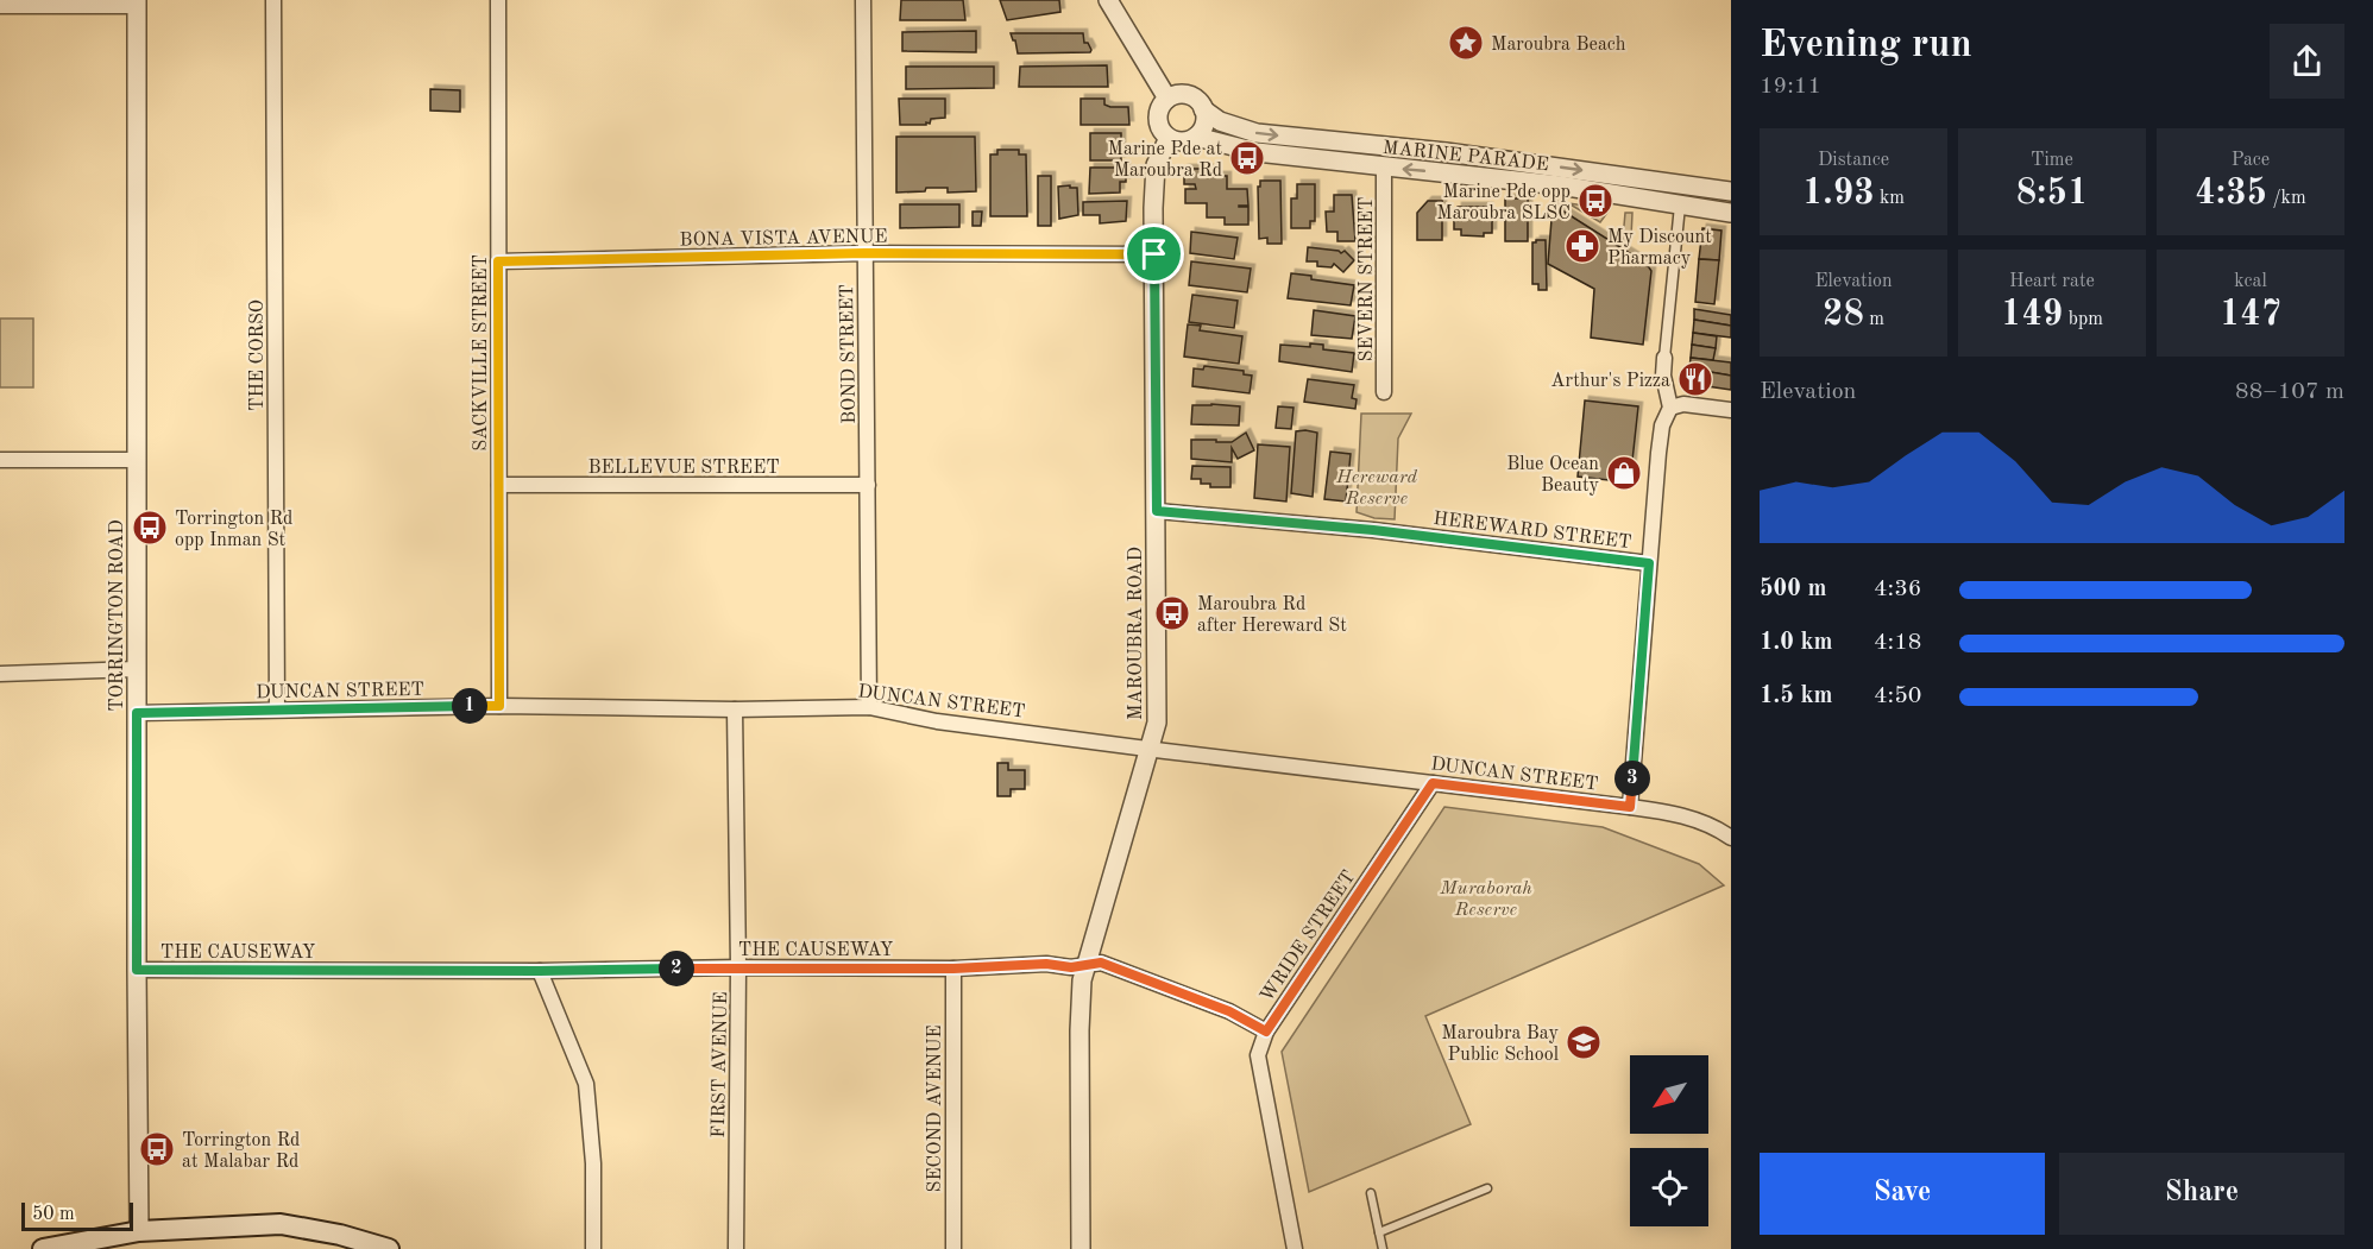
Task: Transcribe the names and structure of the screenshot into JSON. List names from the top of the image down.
{
  "streets": {
    "street": [
      "MARINE PARADE",
      "BONA VISTA AVENUE",
      "SEVERN STREET",
      "SACKVILLE STREET",
      "BOND STREET",
      "THE CORSO",
      "BELLEVUE STREET",
      "HEREWARD STREET",
      "TORRINGTON ROAD",
      "MAROUBRA ROAD",
      "DUNCAN STREET",
      "WRIDE STREET",
      "THE CAUSEWAY",
      "FIRST AVENUE",
      "SECOND AVENUE"
    ]
  },
  "crossings": [
    ["MARINE PARADE", "SEVERN STREET"],
    ["MARINE PARADE", "MAROUBRA ROAD"],
    ["BONA VISTA AVENUE", "SACKVILLE STREET"],
    ["BONA VISTA AVENUE", "BOND STREET"],
    ["BONA VISTA AVENUE", "MAROUBRA ROAD"],
    ["SACKVILLE STREET", "BELLEVUE STREET"],
    ["SACKVILLE STREET", "DUNCAN STREET"],
    ["BOND STREET", "BELLEVUE STREET"],
    ["BOND STREET", "DUNCAN STREET"],
    ["THE CORSO", "DUNCAN STREET"],
    ["HEREWARD STREET", "MAROUBRA ROAD"],
    ["TORRINGTON ROAD", "DUNCAN STREET"],
    ["TORRINGTON ROAD", "THE CAUSEWAY"],
    ["MAROUBRA ROAD", "DUNCAN STREET"],
    ["MAROUBRA ROAD", "THE CAUSEWAY"],
    ["DUNCAN STREET", "WRIDE STREET"],
    ["DUNCAN STREET", "FIRST AVENUE"],
    ["WRIDE STREET", "THE CAUSEWAY"],
    ["THE CAUSEWAY", "FIRST AVENUE"],
    ["THE CAUSEWAY", "SECOND AVENUE"]
  ],
  "parks": ["Hereward Reserve", "Muraborah Reserve"],
  "places": {
    "place": ["Maroubra Beach"],
    "bus stop": [
      "Marine Pde at Maroubra Rd",
      "Marine Pde opp Maroubra SLSC",
      "Torrington Rd opp Inman St",
      "Maroubra Rd after Hereward St",
      "Torrington Rd at Malabar Rd"
    ],
    "pharmacy": ["My Discount Pharmacy"],
    "restaurant": ["Arthur's Pizza"],
    "shop": ["Blue Ocean Beauty"],
    "school or university": ["Maroubra Bay Public School"]
  },
  "scale_bar": "50 m",
  "north": "bottom left",
  "page": {
    "heading": ["Evening run", "19:11"],
    "stats": [
      ["Distance", "1.93 km"],
      ["Time", "8:51"],
      ["Pace", "4:35 /km"],
      ["Elevation", "28 m"],
      ["Heart rate", "149 bpm"],
      ["kcal", "147"]
    ],
    "chart": ["Elevation", "88–107 m"],
    "list": [
      {
        "name": "500 m",
        "note": "4:36"
      },
      {
        "name": "1.0 km",
        "note": "4:18"
      },
      {
        "name": "1.5 km",
        "note": "4:50"
      }
    ],
    "pins": ["1", "3", "2"],
    "buttons": ["Save", "Share"],
    "scale": "50 m"
  }
}
